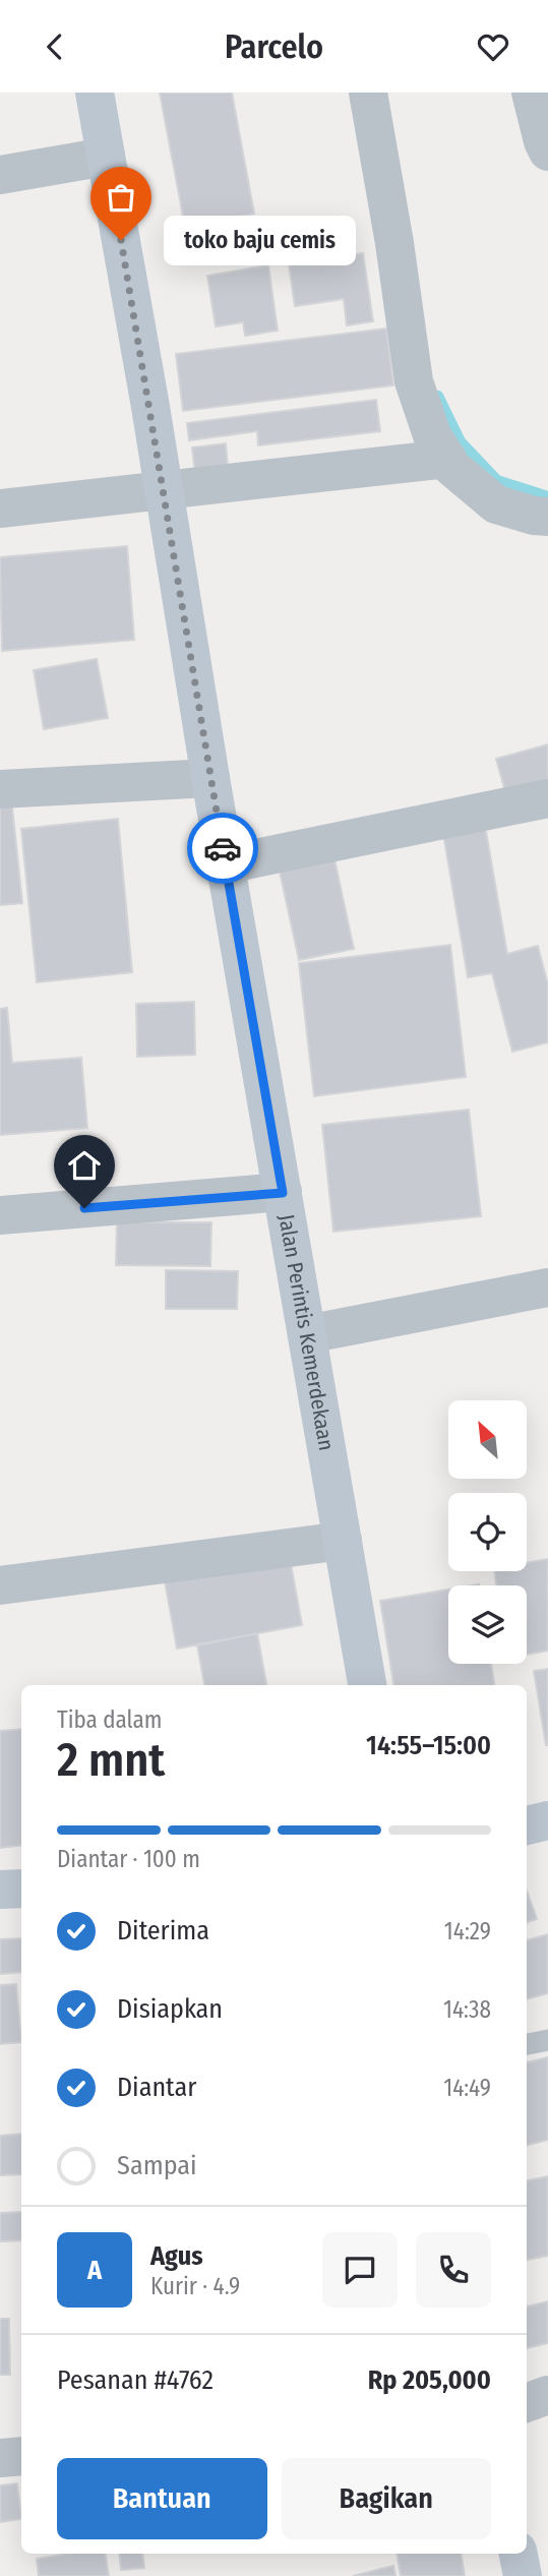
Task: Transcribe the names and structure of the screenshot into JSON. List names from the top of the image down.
{
  "streets": {
    "street": ["Jalan Perintis Kemerdekaan"]
  },
  "places": ["toko baju cemis"],
  "north": "top left",
  "page": {
    "header": "Parcelo",
    "bubble": "toko baju cemis",
    "heading": ["2 mnt", "Tiba dalam", "14:55–15:00"],
    "panel": [
      "Agus",
      "Kurir · 4.9",
      "Pesanan #4762",
      "Rp 205,000"
    ],
    "bar": "Diantar · 100 m",
    "list": [
      ["Diterima", "14:29"],
      ["Disiapkan", "14:38"],
      ["Diantar", "14:49"],
      "Sampai"
    ],
    "round": "A",
    "buttons": ["Bantuan", "Bagikan"]
  }
}
